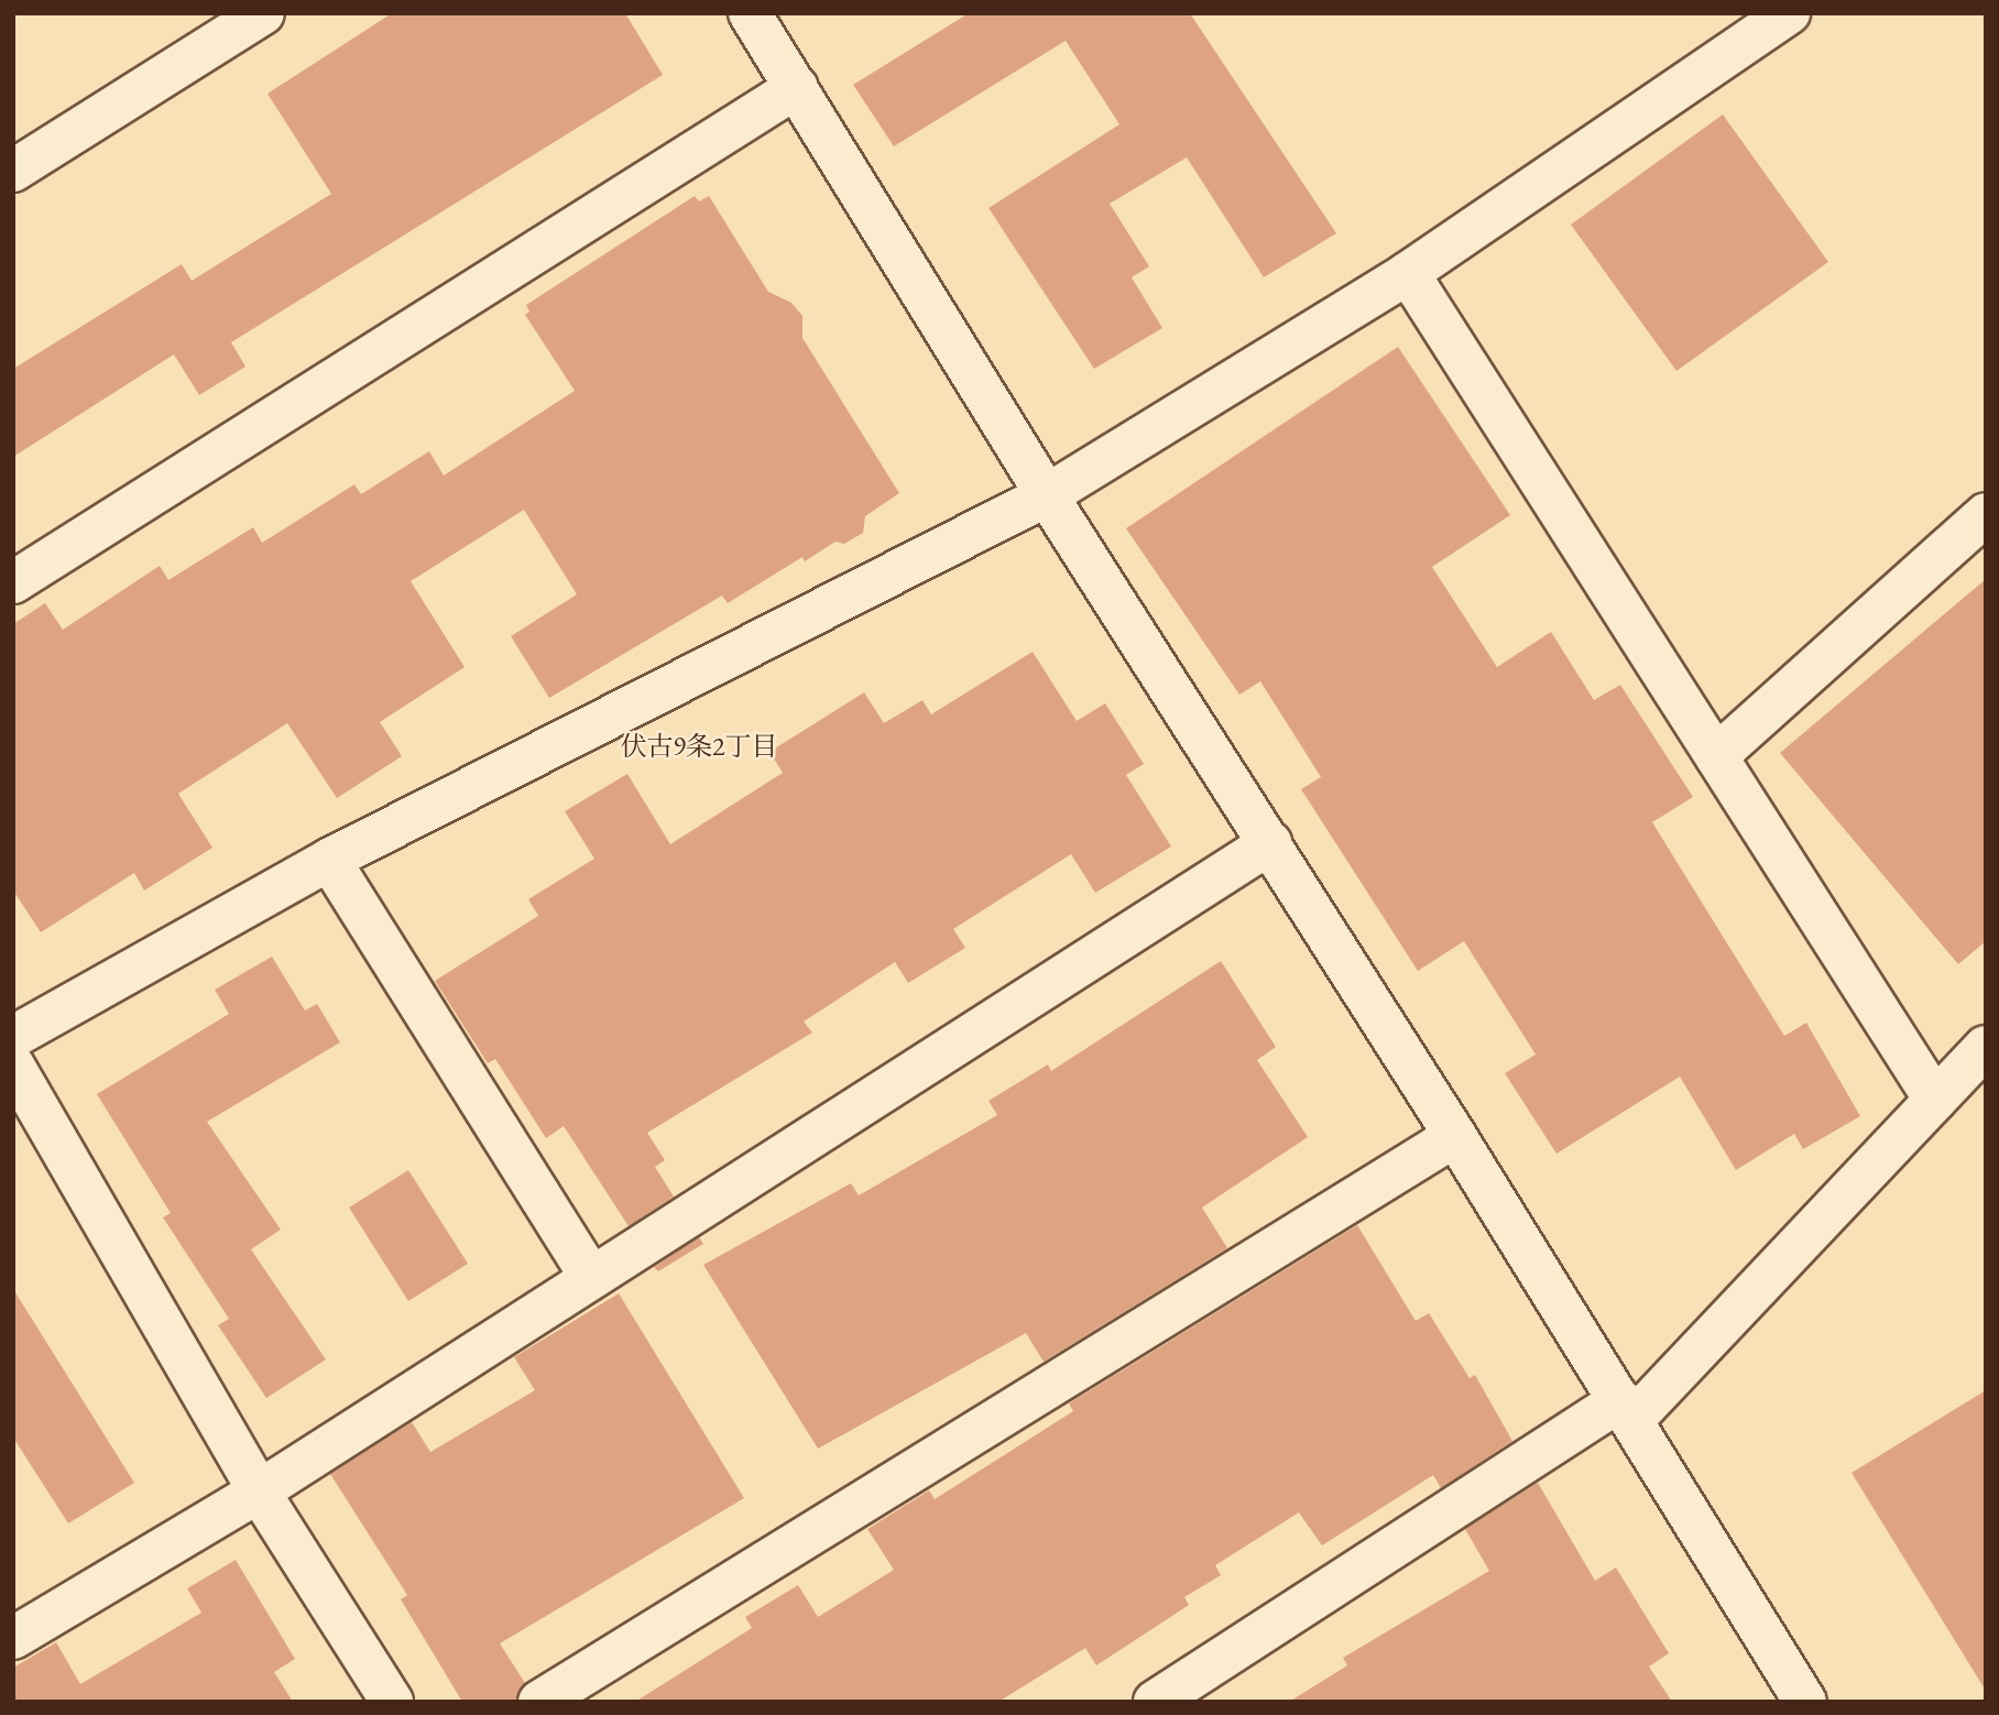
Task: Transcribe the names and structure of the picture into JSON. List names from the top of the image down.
{
  "districts": ["伏古9条2丁目"]
}
